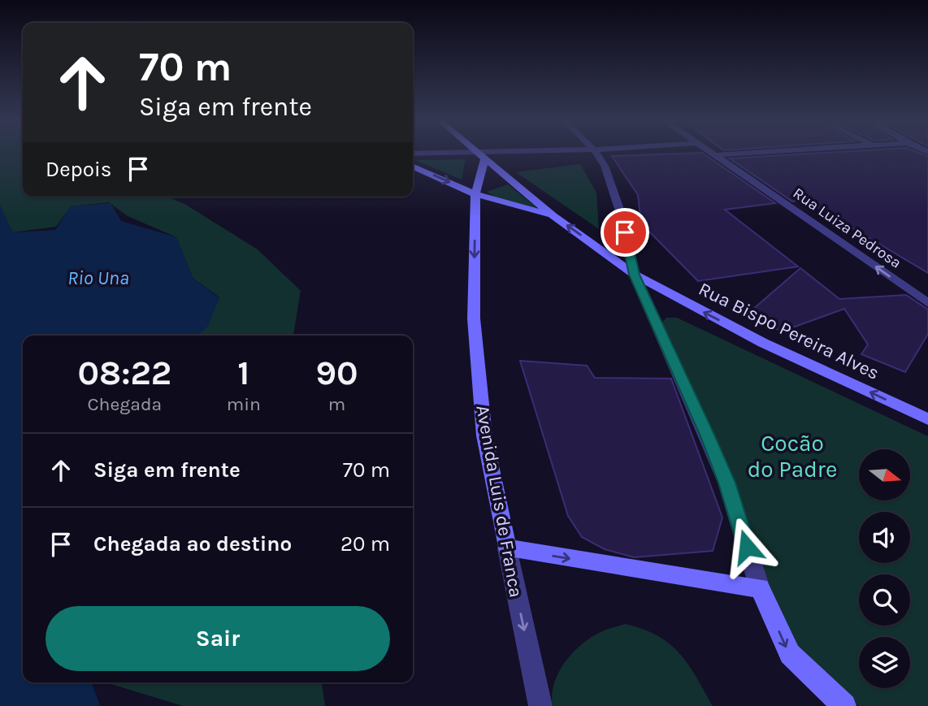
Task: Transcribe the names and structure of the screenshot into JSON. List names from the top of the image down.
{
  "streets": {
    "main road": ["Rua Bispo Pereira Alves", "Avenida Luis de Franca"],
    "street": ["Rua Luiza Pedrosa"]
  },
  "crossings": [
    ["Rua Bispo Pereira Alves", "Avenida Luis de Franca"]
  ],
  "one_way": ["Rua Luiza Pedrosa", "Rua Bispo Pereira Alves", "Avenida Luis de Franca"],
  "water": ["Rio Una"],
  "parks": ["Cocão do Padre"],
  "north": "right",
  "page": {
    "turn": ["70 m", "Siga em frente"],
    "then": "Depois",
    "eta": [
      "08:22",
      "Chegada",
      "1",
      "min",
      "90",
      "m"
    ],
    "list": [
      {
        "name": "Siga em frente",
        "value": "70 m"
      },
      {
        "name": "Chegada ao destino",
        "value": "20 m"
      }
    ],
    "buttons": "Sair"
  }
}
